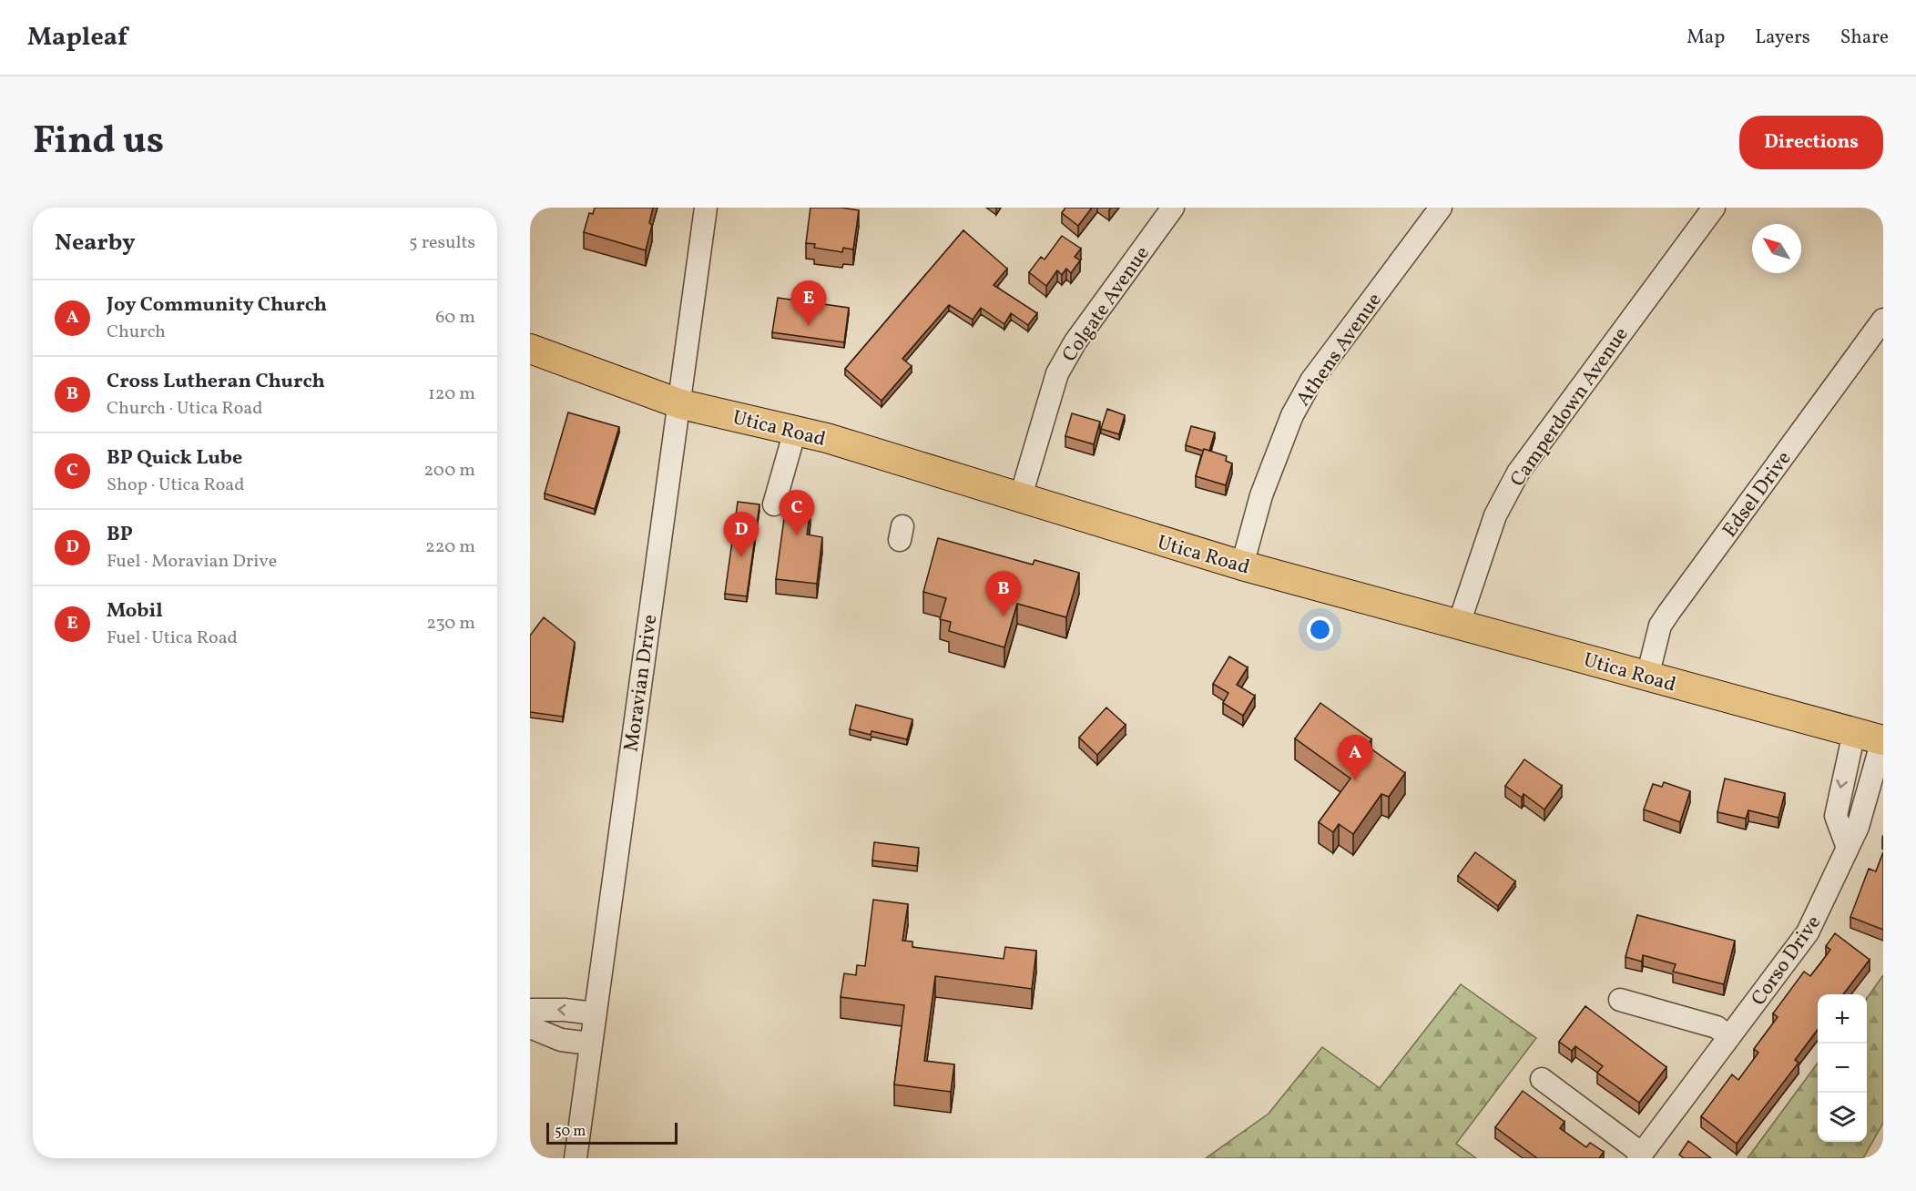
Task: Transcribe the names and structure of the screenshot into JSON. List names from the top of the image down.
{
  "streets": {
    "main road": ["Utica Road"],
    "street": [
      "Colgate Avenue",
      "Athens Avenue",
      "Camperdown Avenue",
      "Edsel Drive",
      "Moravian Drive",
      "Corso Drive"
    ]
  },
  "crossings": [
    ["Colgate Avenue", "Utica Road"],
    ["Athens Avenue", "Utica Road"],
    ["Camperdown Avenue", "Utica Road"],
    ["Utica Road", "Edsel Drive"],
    ["Utica Road", "Moravian Drive"],
    ["Utica Road", "Corso Drive"]
  ],
  "scale_bar": "50 m",
  "north": "top left",
  "page": {
    "header": "Mapleaf",
    "nav": ["Map", "Layers", "Share"],
    "title": "Find us",
    "buttons": "Directions",
    "heading": ["Nearby", "5 results"],
    "list": [
      {
        "mark": "A",
        "name": "Joy Community Church",
        "note": "Church",
        "value": "60 m"
      },
      {
        "mark": "B",
        "name": "Cross Lutheran Church",
        "note": "Church · Utica Road",
        "value": "120 m"
      },
      {
        "mark": "C",
        "name": "BP Quick Lube",
        "note": "Shop · Utica Road",
        "value": "200 m"
      },
      {
        "mark": "D",
        "name": "BP",
        "note": "Fuel · Moravian Drive",
        "value": "220 m"
      },
      {
        "mark": "E",
        "name": "Mobil",
        "note": "Fuel · Utica Road",
        "value": "230 m"
      }
    ],
    "pins": [
      "E",
      "C",
      "D",
      "B",
      "A"
    ],
    "map_buttons": ["+", "−"],
    "scale": "50 m"
  }
}
